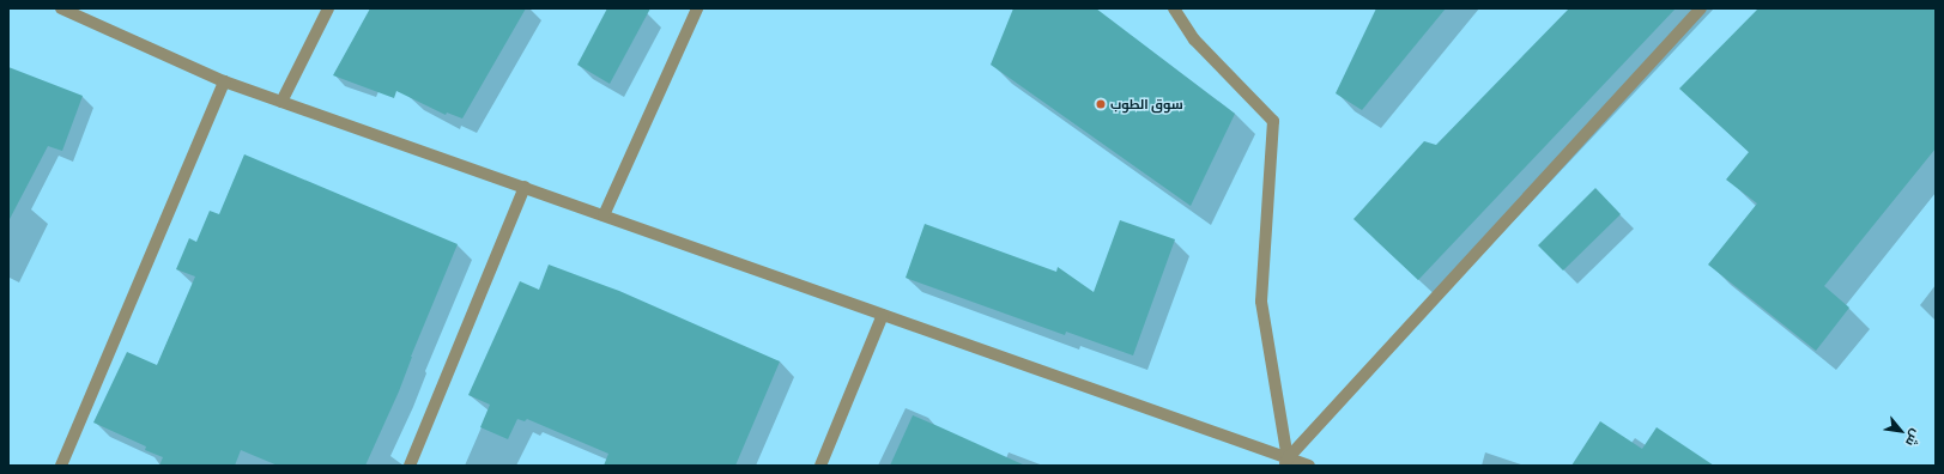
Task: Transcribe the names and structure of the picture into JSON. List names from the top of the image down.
{
  "places": ["سوق الطوب"],
  "north": "bottom right"
}
